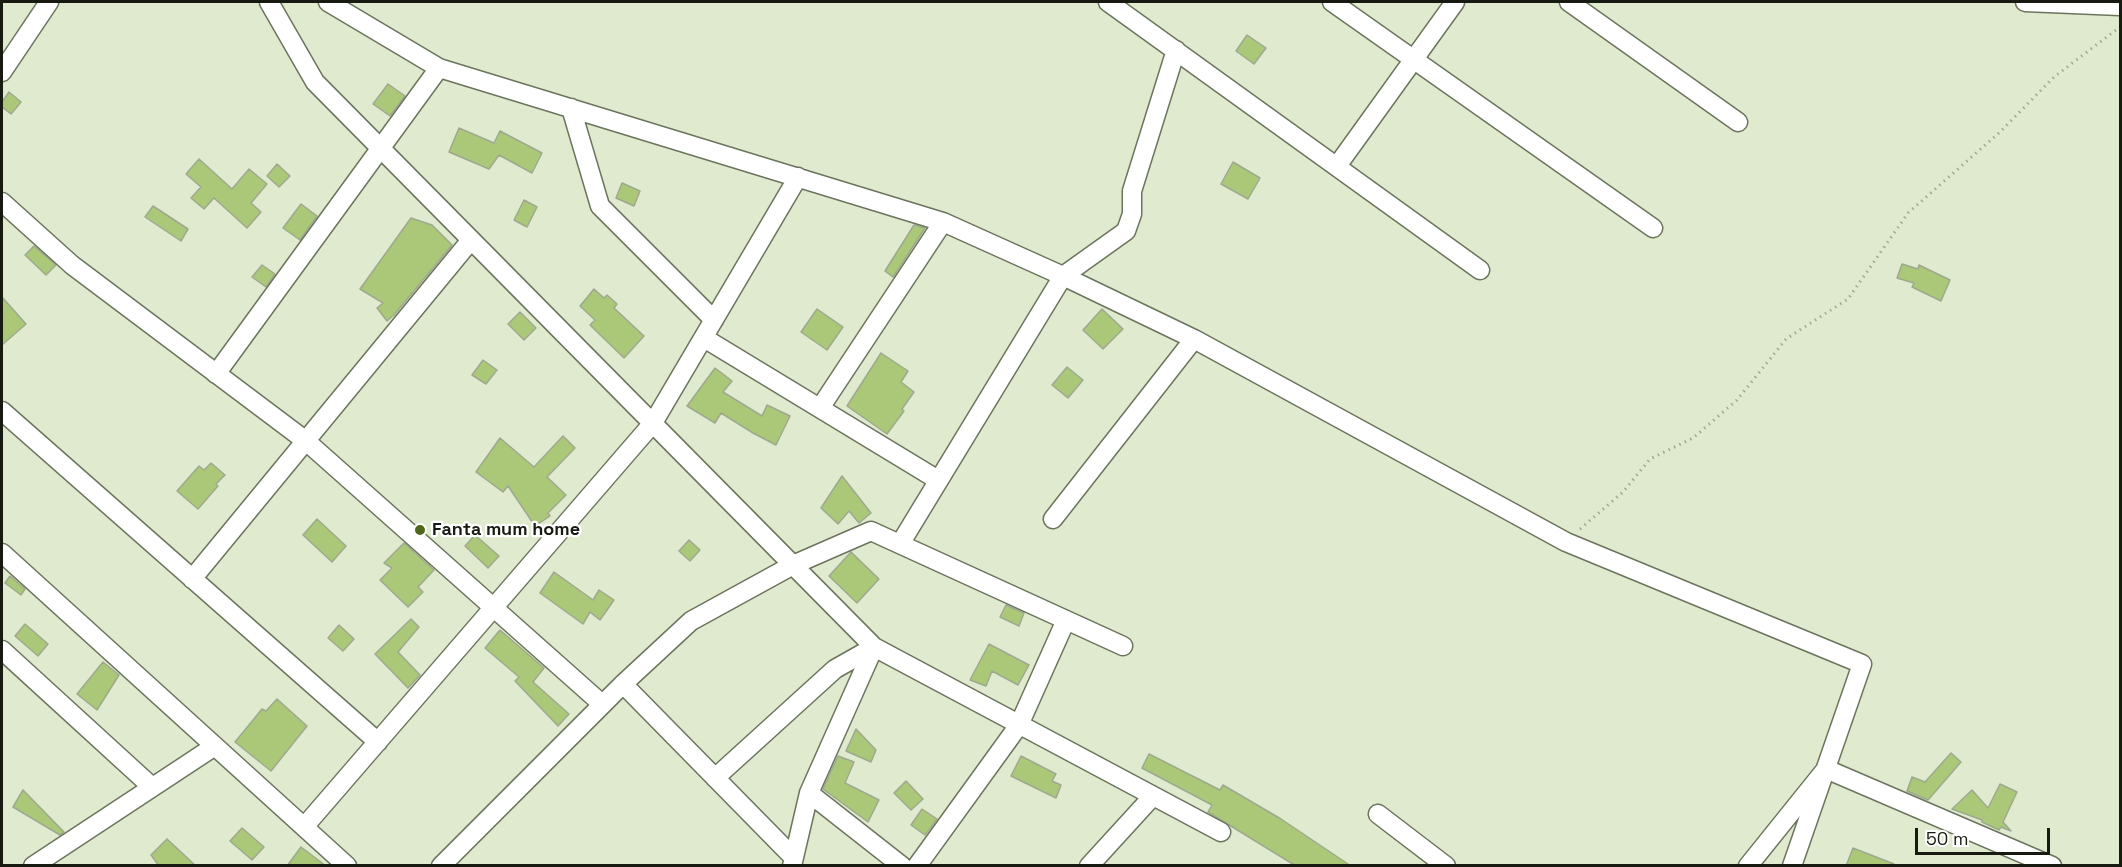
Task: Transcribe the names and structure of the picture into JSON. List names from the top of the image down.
{
  "places": ["Fanta mum home"],
  "scale_bar": "50 m"
}
